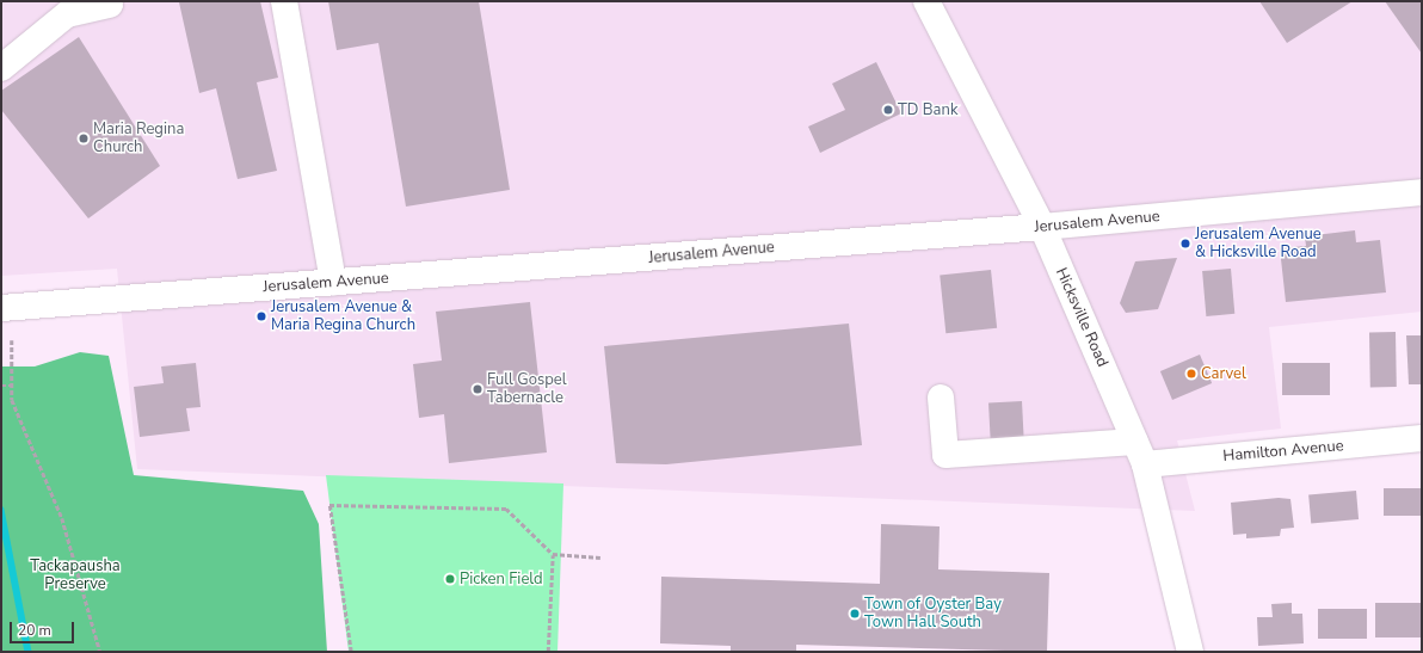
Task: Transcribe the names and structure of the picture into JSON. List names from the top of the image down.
{
  "streets": {
    "main road": ["Jerusalem Avenue", "Hicksville Road", "Hamilton Avenue"]
  },
  "crossings": [
    ["Jerusalem Avenue", "Hicksville Road"],
    ["Hicksville Road", "Hamilton Avenue"]
  ],
  "parks": ["Tackapausha Preserve"],
  "places": [
    "TD Bank",
    "Maria Regina Church",
    "Jerusalem Avenue & Hicksville Road",
    "Jerusalem Avenue & Maria Regina Church",
    "Carvel",
    "Full Gospel Tabernacle",
    "Picken Field",
    "Town of Oyster Bay Town Hall South"
  ],
  "scale_bar": "20 m"
}
